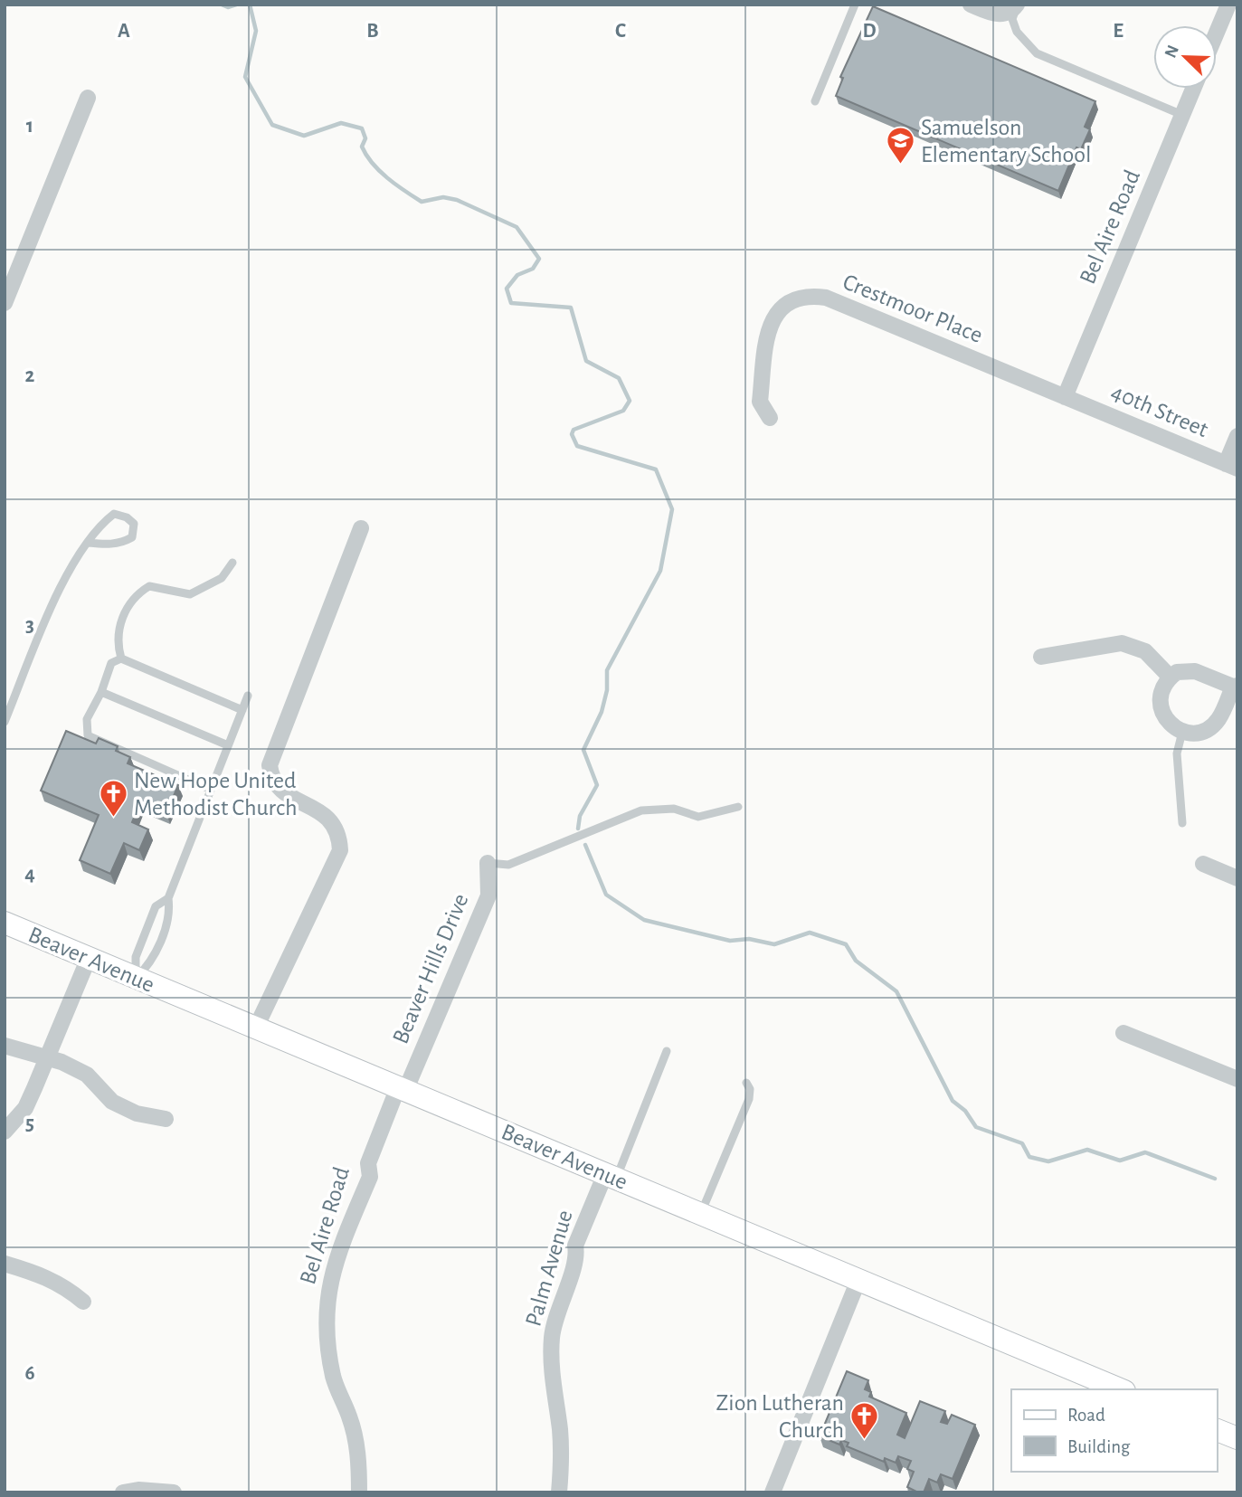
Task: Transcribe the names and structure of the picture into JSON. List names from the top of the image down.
{
  "streets": {
    "main road": ["Beaver Avenue"],
    "street": [
      "Bel Aire Road",
      "Crestmoor Place",
      "40th Street",
      "Beaver Hills Drive",
      "Palm Avenue"
    ]
  },
  "crossings": [
    ["Bel Aire Road", "Crestmoor Place"],
    ["Bel Aire Road", "40th Street"],
    ["Bel Aire Road", "Beaver Avenue"],
    ["Bel Aire Road", "Beaver Hills Drive"],
    ["Crestmoor Place", "40th Street"],
    ["Beaver Avenue", "Beaver Hills Drive"],
    ["Beaver Avenue", "Palm Avenue"]
  ],
  "places": {
    "school or university": ["Samuelson Elementary School"],
    "church": ["New Hope United Methodist Church", "Zion Lutheran Church"]
  },
  "legend": ["Road", "Building"],
  "north": "top left",
  "grid": {
    "columns": [
      "A",
      "B",
      "C",
      "D",
      "E"
    ],
    "rows": [
      "1",
      "2",
      "3",
      "4",
      "5",
      "6"
    ]
  }
}
